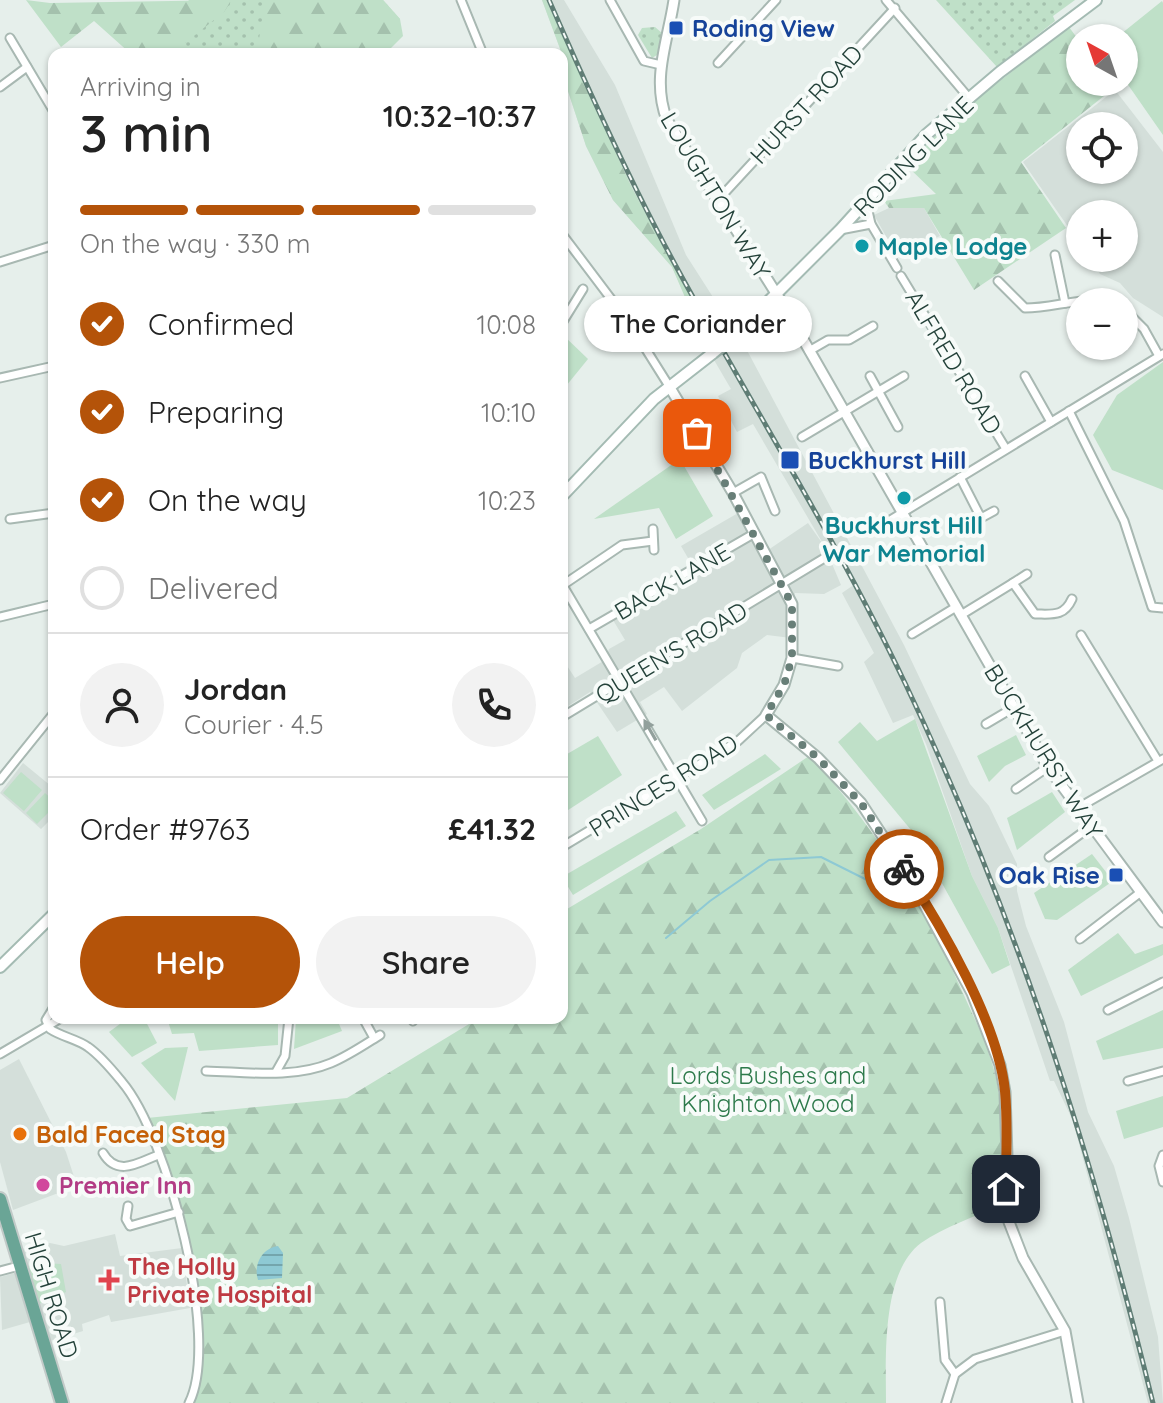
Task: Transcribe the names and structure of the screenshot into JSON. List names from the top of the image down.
{
  "streets": {
    "main road": ["RODING LANE", "HIGH ROAD"],
    "street": [
      "HURST ROAD",
      "LOUGHTON WAY",
      "ALFRED ROAD",
      "BACK LANE",
      "QUEEN'S ROAD",
      "BUCKHURST WAY",
      "PRINCES ROAD"
    ]
  },
  "crossings": [
    ["HURST ROAD", "LOUGHTON WAY"],
    ["RODING LANE", "LOUGHTON WAY"],
    ["RODING LANE", "ALFRED ROAD"],
    ["RODING LANE", "PRINCES ROAD"],
    ["LOUGHTON WAY", "BUCKHURST WAY"],
    ["BACK LANE", "PRINCES ROAD"],
    ["QUEEN'S ROAD", "PRINCES ROAD"]
  ],
  "parks": ["Lords Bushes and Knighton Wood"],
  "places": {
    "transit": ["Roding View", "Buckhurst Hill", "Oak Rise"],
    "other": [
      "Maple Lodge",
      "The Coriander",
      "Buckhurst Hill War Memorial",
      "Bald Faced Stag",
      "Premier Inn"
    ],
    "health": ["The Holly Private Hospital"]
  },
  "north": "top left",
  "page": {
    "map_buttons": ["+", "−"],
    "heading": ["3 min", "Arriving in", "10:32–10:37"],
    "panel": [
      "Jordan",
      "Courier · 4.5",
      "Order #9763",
      "£41.32"
    ],
    "bar": "On the way · 330 m",
    "list": [
      ["Confirmed", "10:08"],
      ["Preparing", "10:10"],
      ["On the way", "10:23"],
      "Delivered"
    ],
    "bubble": "The Coriander",
    "buttons": ["Help", "Share"]
  }
}
